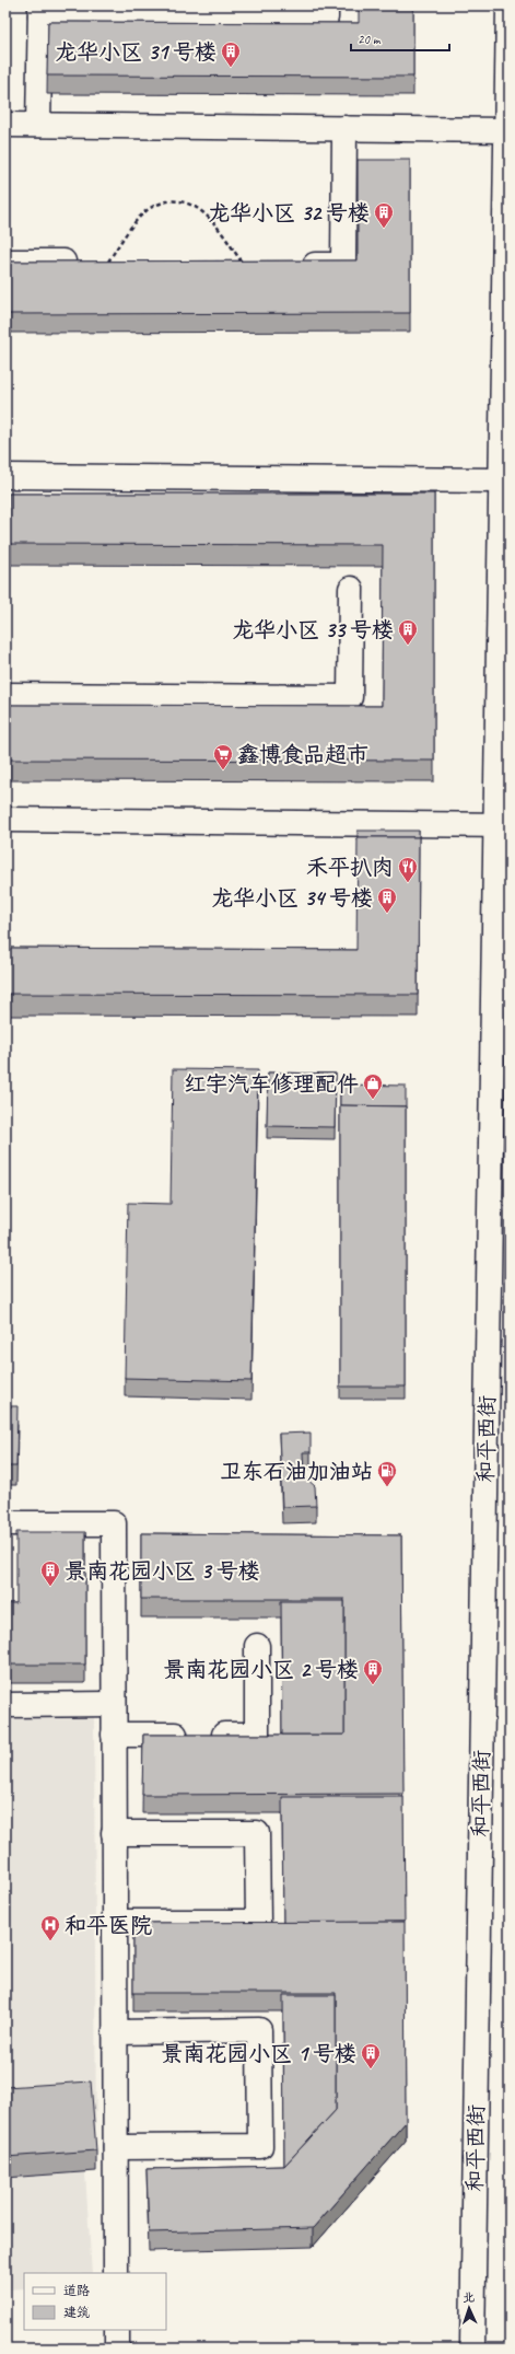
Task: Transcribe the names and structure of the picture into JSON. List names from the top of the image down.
{
  "streets": {
    "street": ["和平西街"]
  },
  "places": {
    "building": [
      "龙华小区 31 号楼",
      "龙华小区 32 号楼",
      "龙华小区 33 号楼",
      "龙华小区 34 号楼",
      "景南花园小区 3 号楼",
      "景南花园小区 2 号楼",
      "景南花园小区 1 号楼"
    ],
    "supermarket": ["鑫博食品超市"],
    "restaurant": ["禾平扒肉"],
    "shop": ["红宇汽车修理配件"],
    "fuel station": ["卫东石油加油站"],
    "hospital": ["和平医院"]
  },
  "legend": ["道路", "建筑"],
  "scale_bar": "20 m",
  "north": "top"
}
